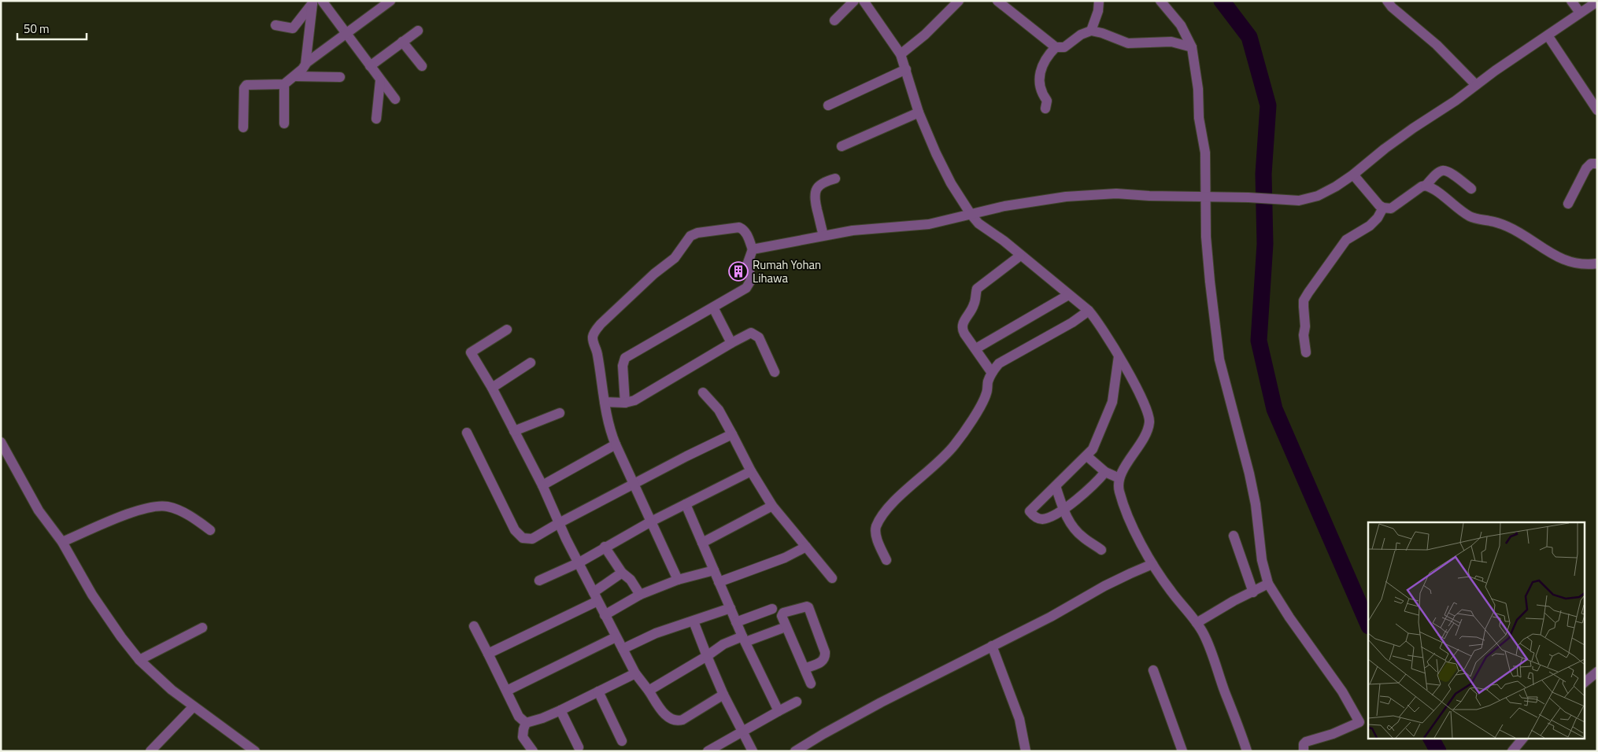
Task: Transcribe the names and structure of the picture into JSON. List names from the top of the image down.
{
  "places": {
    "building": ["Rumah Yohan Lihawa"]
  },
  "scale_bar": "50 m"
}
